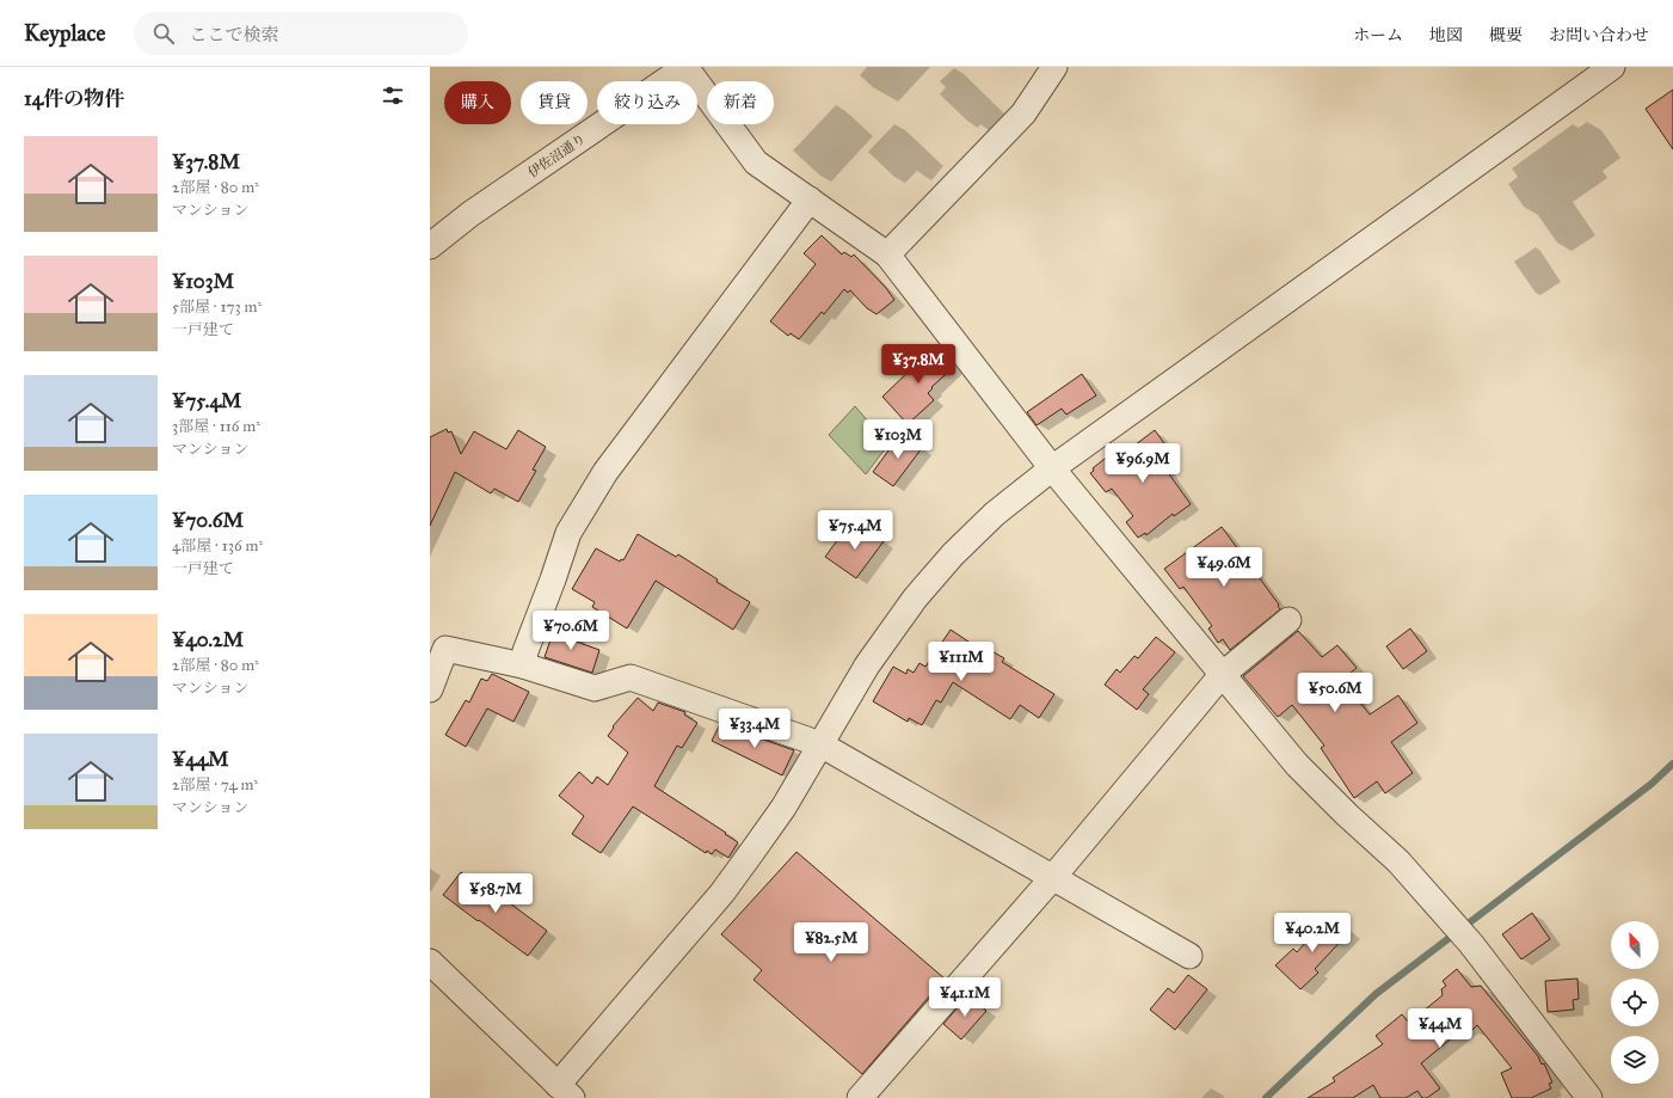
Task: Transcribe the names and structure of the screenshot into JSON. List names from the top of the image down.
{
  "streets": {
    "street": ["伊佐沼通り"]
  },
  "north": "top left",
  "page": {
    "header": "Keyplace",
    "search": "ここで検索",
    "nav": [
      "ホーム",
      "地図",
      "概要",
      "お問い合わせ"
    ],
    "heading": "14件の物件",
    "chip": [
      "購入",
      "賃貸",
      "絞り込み",
      "新着"
    ],
    "list": [
      {
        "name": "¥37.8M",
        "note": "2部屋 · 80 m² · マンション"
      },
      {
        "name": "¥103M",
        "note": "5部屋 · 173 m² · 一戸建て"
      },
      {
        "name": "¥75.4M",
        "note": "3部屋 · 116 m² · マンション"
      },
      {
        "name": "¥70.6M",
        "note": "4部屋 · 136 m² · 一戸建て"
      },
      {
        "name": "¥40.2M",
        "note": "2部屋 · 80 m² · マンション"
      },
      {
        "name": "¥44M",
        "note": "2部屋 · 74 m² · マンション"
      }
    ],
    "price": [
      "¥37.8M",
      "¥103M",
      "¥96.9M",
      "¥75.4M",
      "¥49.6M",
      "¥70.6M",
      "¥111M",
      "¥50.6M",
      "¥33.4M",
      "¥58.7M",
      "¥40.2M",
      "¥82.5M",
      "¥41.1M",
      "¥44M"
    ]
  }
}
